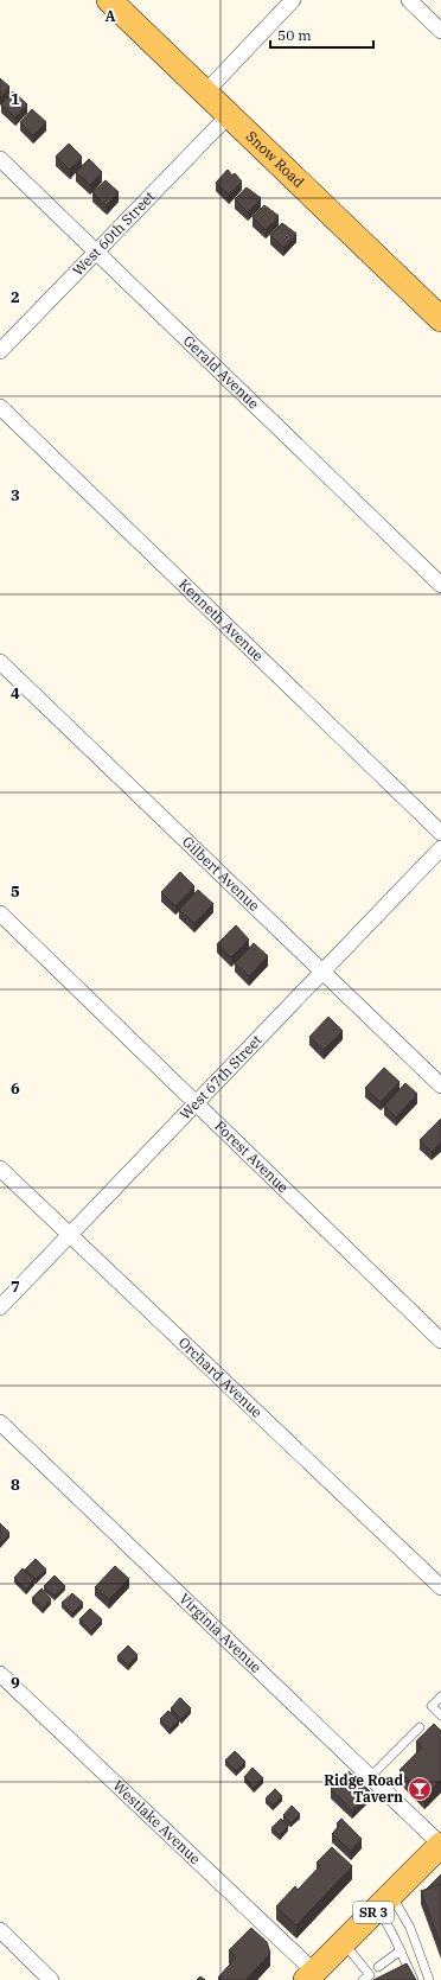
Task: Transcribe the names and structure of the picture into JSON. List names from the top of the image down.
{
  "streets": {
    "main road": ["Snow Road", "SR 3"],
    "street": [
      "West 60th Street",
      "Gerald Avenue",
      "Kenneth Avenue",
      "Gilbert Avenue",
      "West 67th Street",
      "Forest Avenue",
      "Orchard Avenue",
      "Virginia Avenue",
      "Westlake Avenue"
    ]
  },
  "crossings": [
    ["Snow Road", "West 60th Street"],
    ["West 60th Street", "Gerald Avenue"],
    ["Gilbert Avenue", "West 67th Street"],
    ["West 67th Street", "Forest Avenue"],
    ["West 67th Street", "Orchard Avenue"],
    ["Virginia Avenue", "SR 3"],
    ["Westlake Avenue", "SR 3"]
  ],
  "places": {
    "bar": ["Ridge Road Tavern"]
  },
  "scale_bar": "50 m",
  "grid": {
    "columns": ["A"],
    "rows": [
      "1",
      "2",
      "3",
      "4",
      "5",
      "6",
      "7",
      "8",
      "9"
    ]
  }
}
